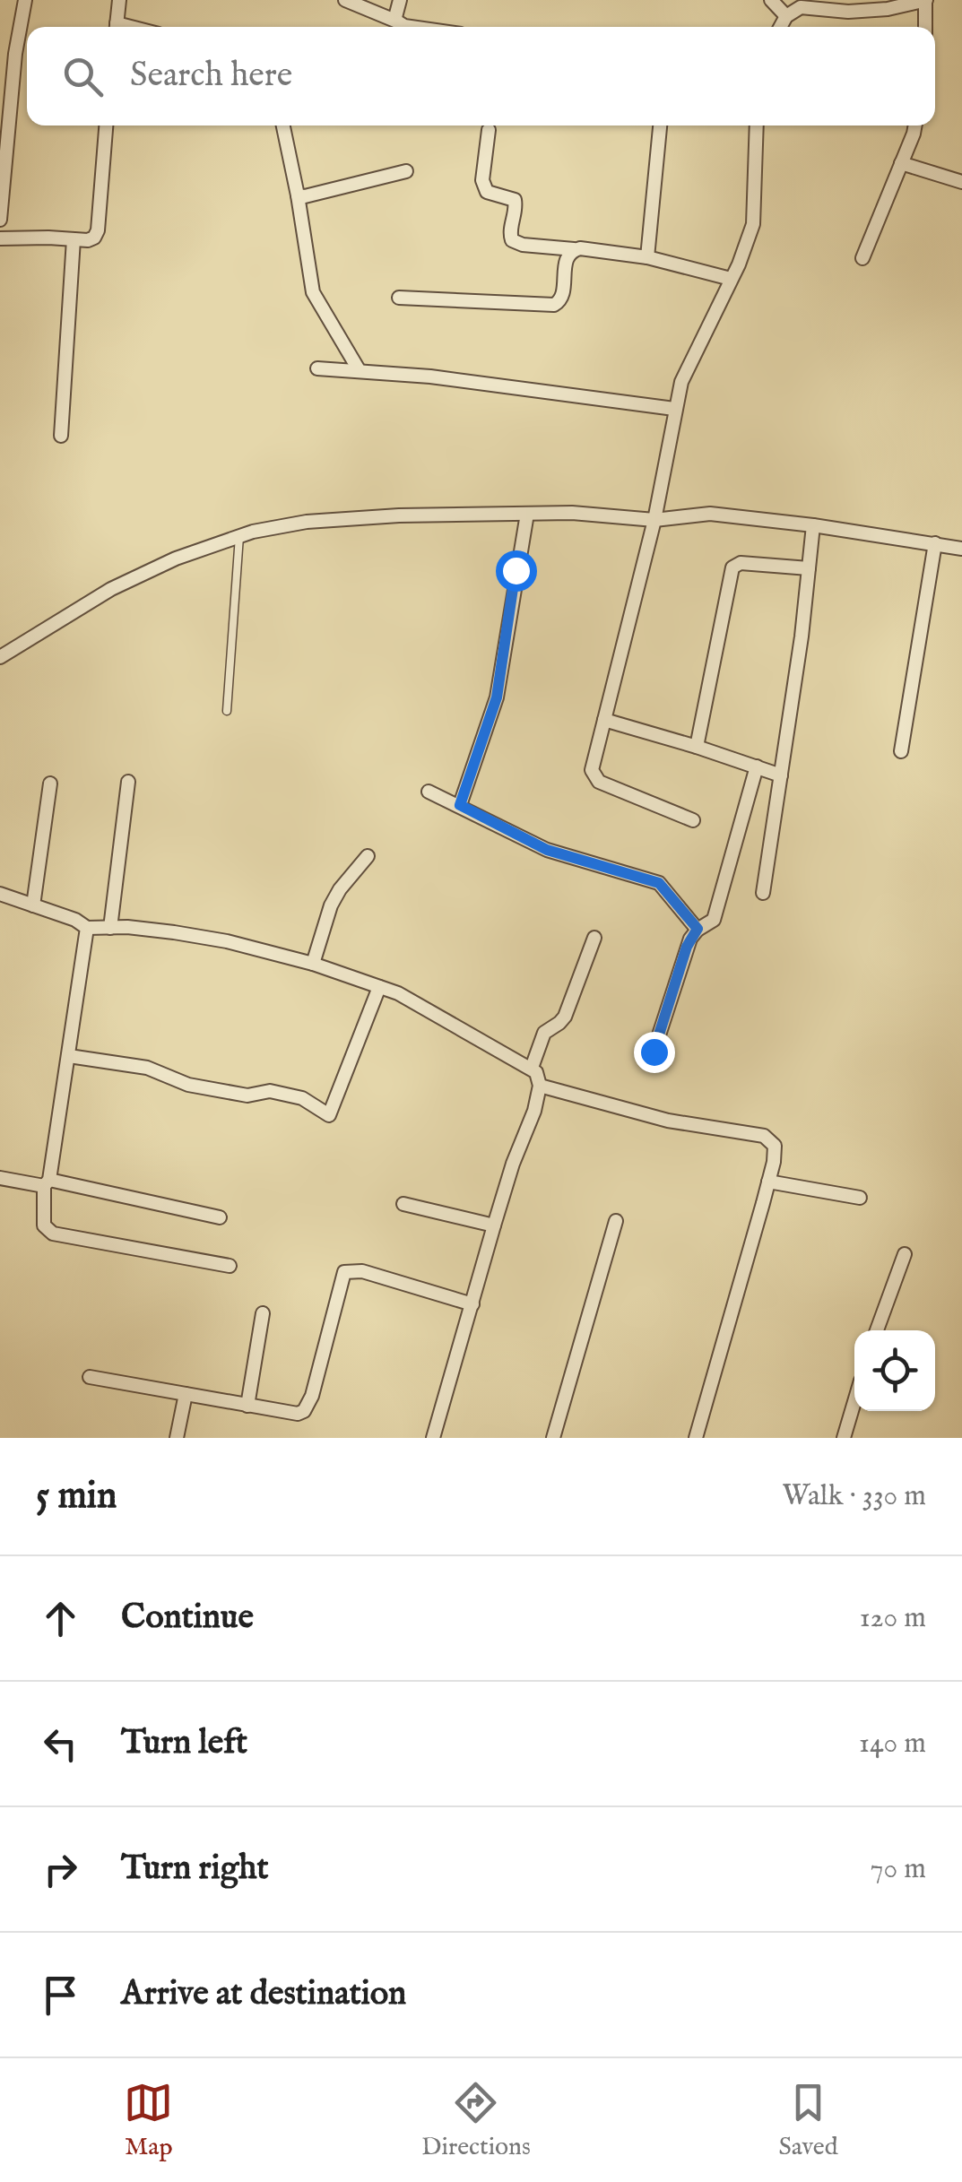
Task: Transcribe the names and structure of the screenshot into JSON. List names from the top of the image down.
{
  "page": {
    "search": "Search here",
    "heading": ["5 min", "Walk · 330 m"],
    "list": [
      ["Continue", "120 m"],
      ["Turn left", "140 m"],
      ["Turn right", "70 m"],
      "Arrive at destination"
    ],
    "nav": ["Map", "Directions", "Saved"]
  }
}
